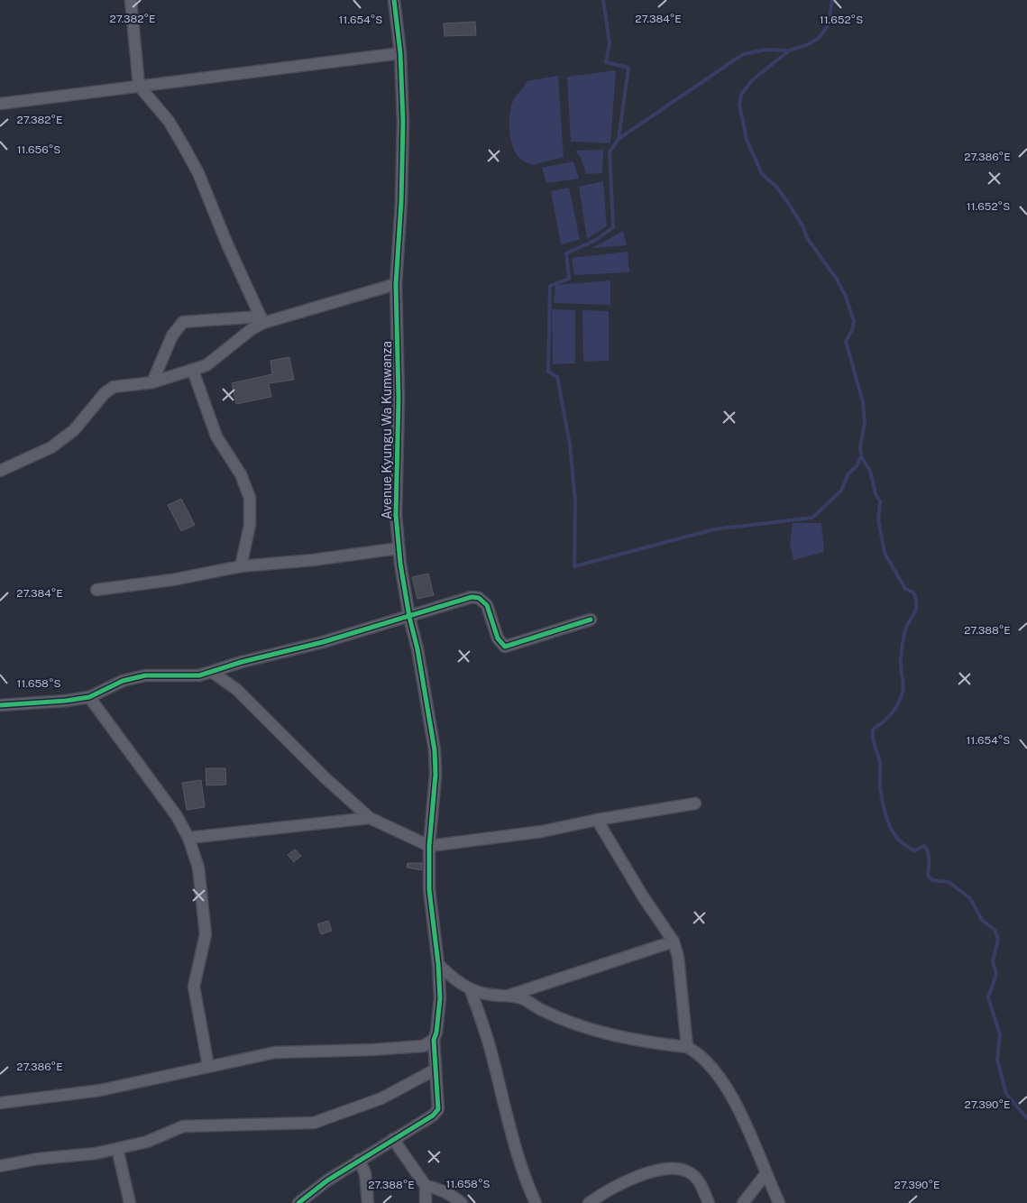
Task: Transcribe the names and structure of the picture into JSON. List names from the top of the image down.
{
  "streets": {
    "street": ["Avenue Kyungu Wa Kumwanza"]
  },
  "coordinates": [
    "27.384°E",
    "27.382°E",
    "11.654°S",
    "11.652°S",
    "11.656°S",
    "27.386°E",
    "27.388°E",
    "11.658°S",
    "27.390°E"
  ]
}
